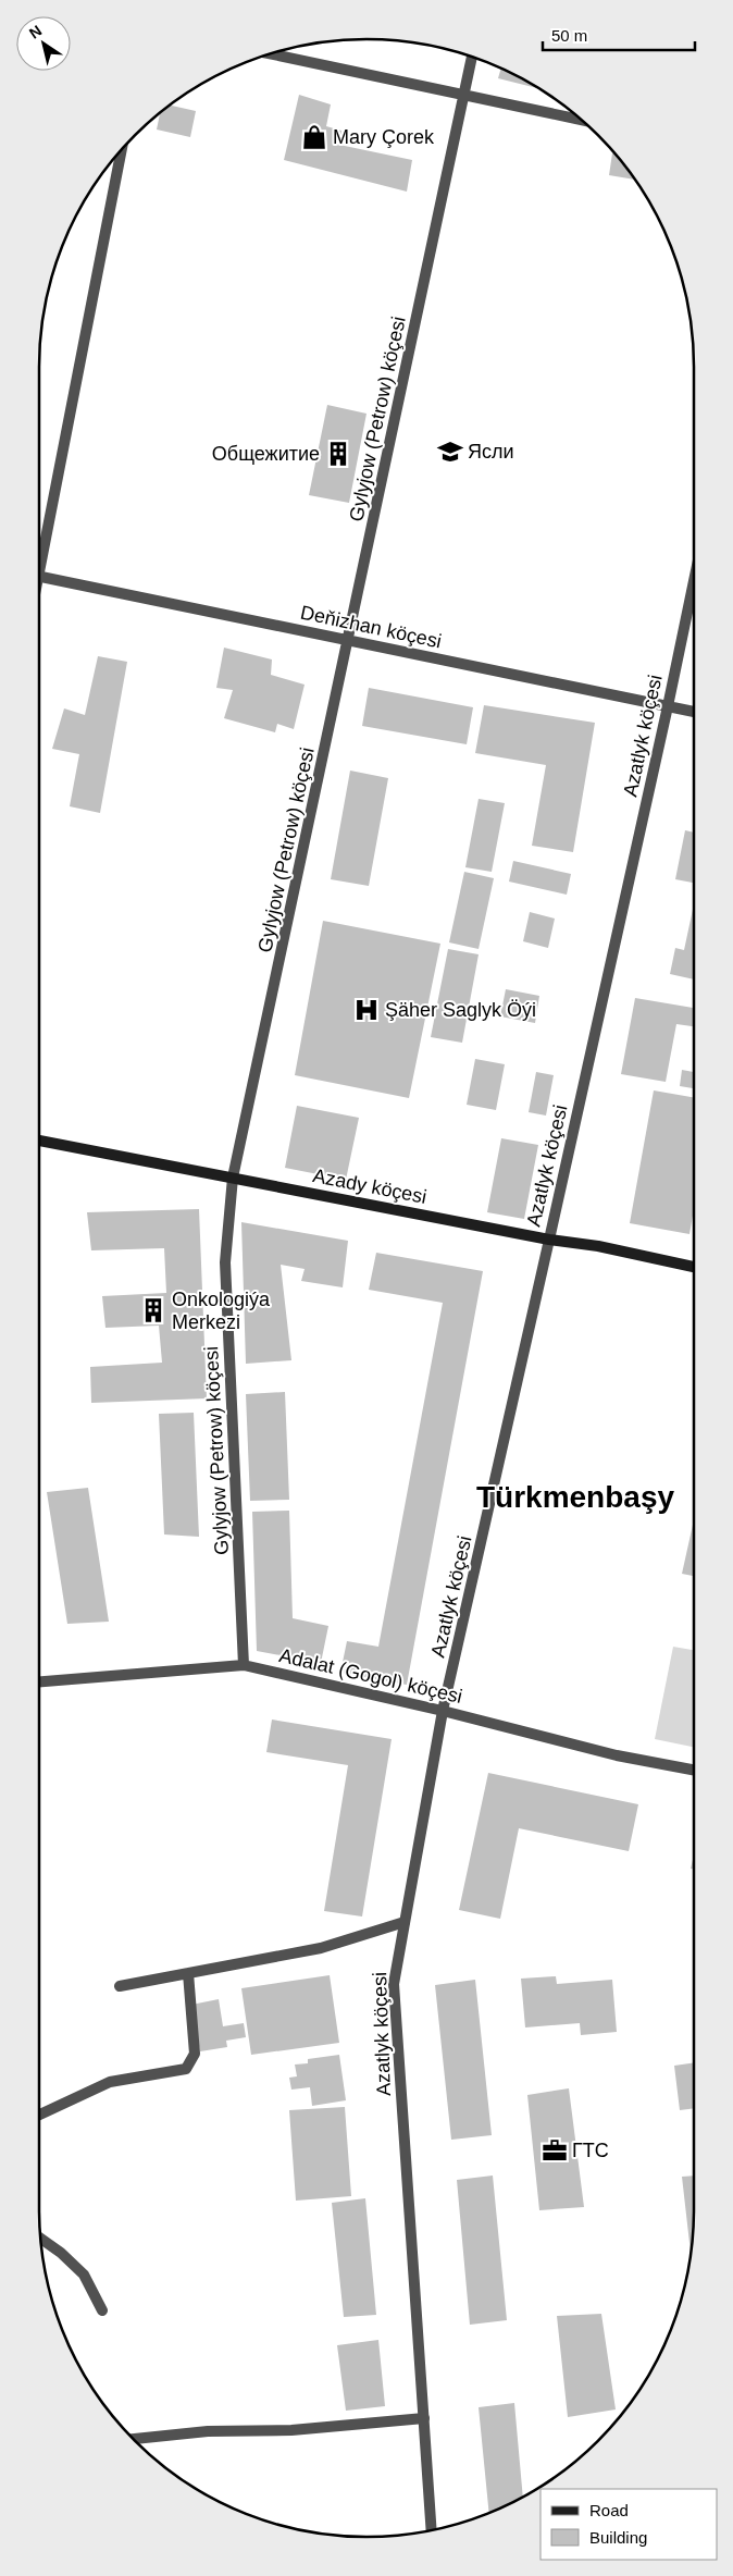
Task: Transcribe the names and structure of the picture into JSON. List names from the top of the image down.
{
  "streets": {
    "main road": ["Azady köçesi"],
    "street": [
      "Gylyjow (Petrow) köçesi",
      "Deňizhan köçesi",
      "Azatlyk köçesi",
      "Adalat (Gogol) köçesi"
    ]
  },
  "crossings": [
    ["Gylyjow (Petrow) köçesi", "Deňizhan köçesi"],
    ["Gylyjow (Petrow) köçesi", "Azady köçesi"],
    ["Gylyjow (Petrow) köçesi", "Adalat (Gogol) köçesi"],
    ["Deňizhan köçesi", "Azatlyk köçesi"],
    ["Azatlyk köçesi", "Azady köçesi"],
    ["Azatlyk köçesi", "Adalat (Gogol) köçesi"]
  ],
  "districts": ["Türkmenbaşy"],
  "places": {
    "shop": ["Mary Çorek"],
    "school or university": ["Ясли"],
    "building": ["Общежитие", "Onkologiýa Merkezi"],
    "hospital": ["Şäher Saglyk Öýi"],
    "office": ["ГТС"]
  },
  "legend": ["Road", "Building"],
  "scale_bar": "50 m",
  "north": "top left"
}
